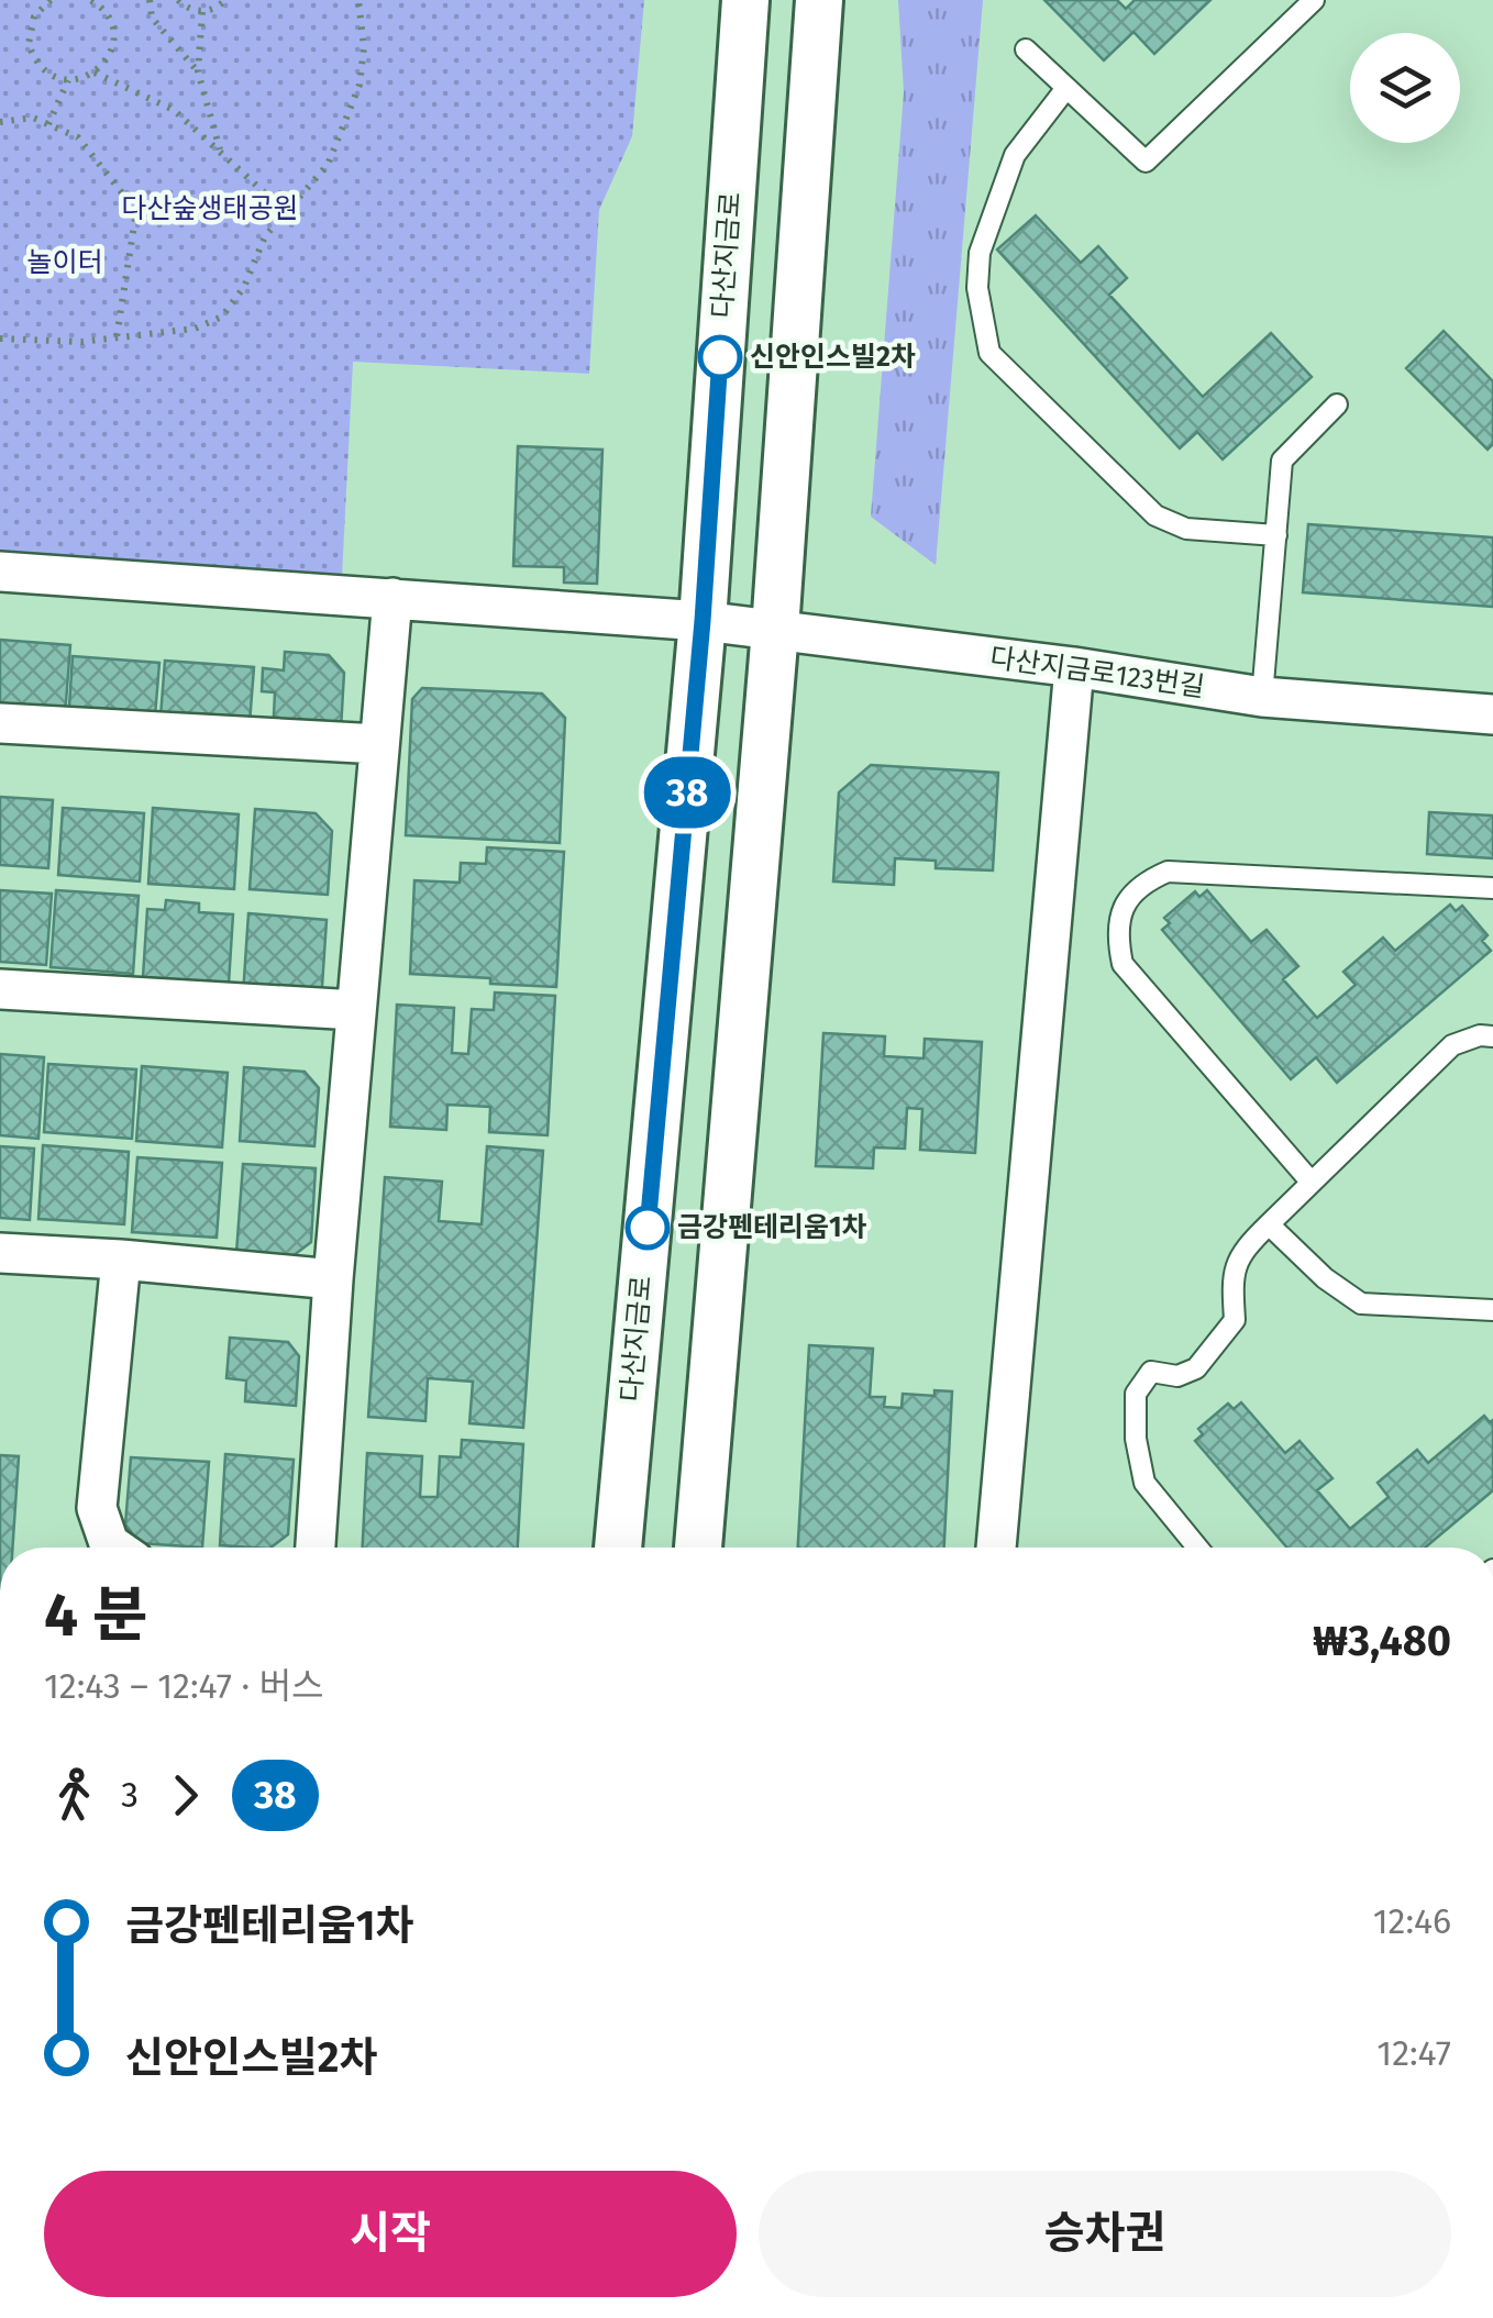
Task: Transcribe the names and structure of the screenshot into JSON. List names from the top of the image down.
{
  "streets": {
    "street": ["다산지금로", "다산지금로123번길"]
  },
  "crossings": [
    ["다산지금로", "다산지금로123번길"]
  ],
  "parks": ["다산숲생태공원", "놀이터"],
  "places": ["신안인스빌2차", "금강펜테리움1차"],
  "lines": ["bus line 38"],
  "page": {
    "on_map": "38",
    "heading": ["4 분", "12:43 – 12:47 · 버스", "₩3,480"],
    "legs": ["3", "38"],
    "list": [
      {
        "name": "금강펜테리움1차",
        "value": "12:46"
      },
      {
        "name": "신안인스빌2차",
        "value": "12:47"
      }
    ],
    "buttons": ["시작", "승차권"]
  }
}
